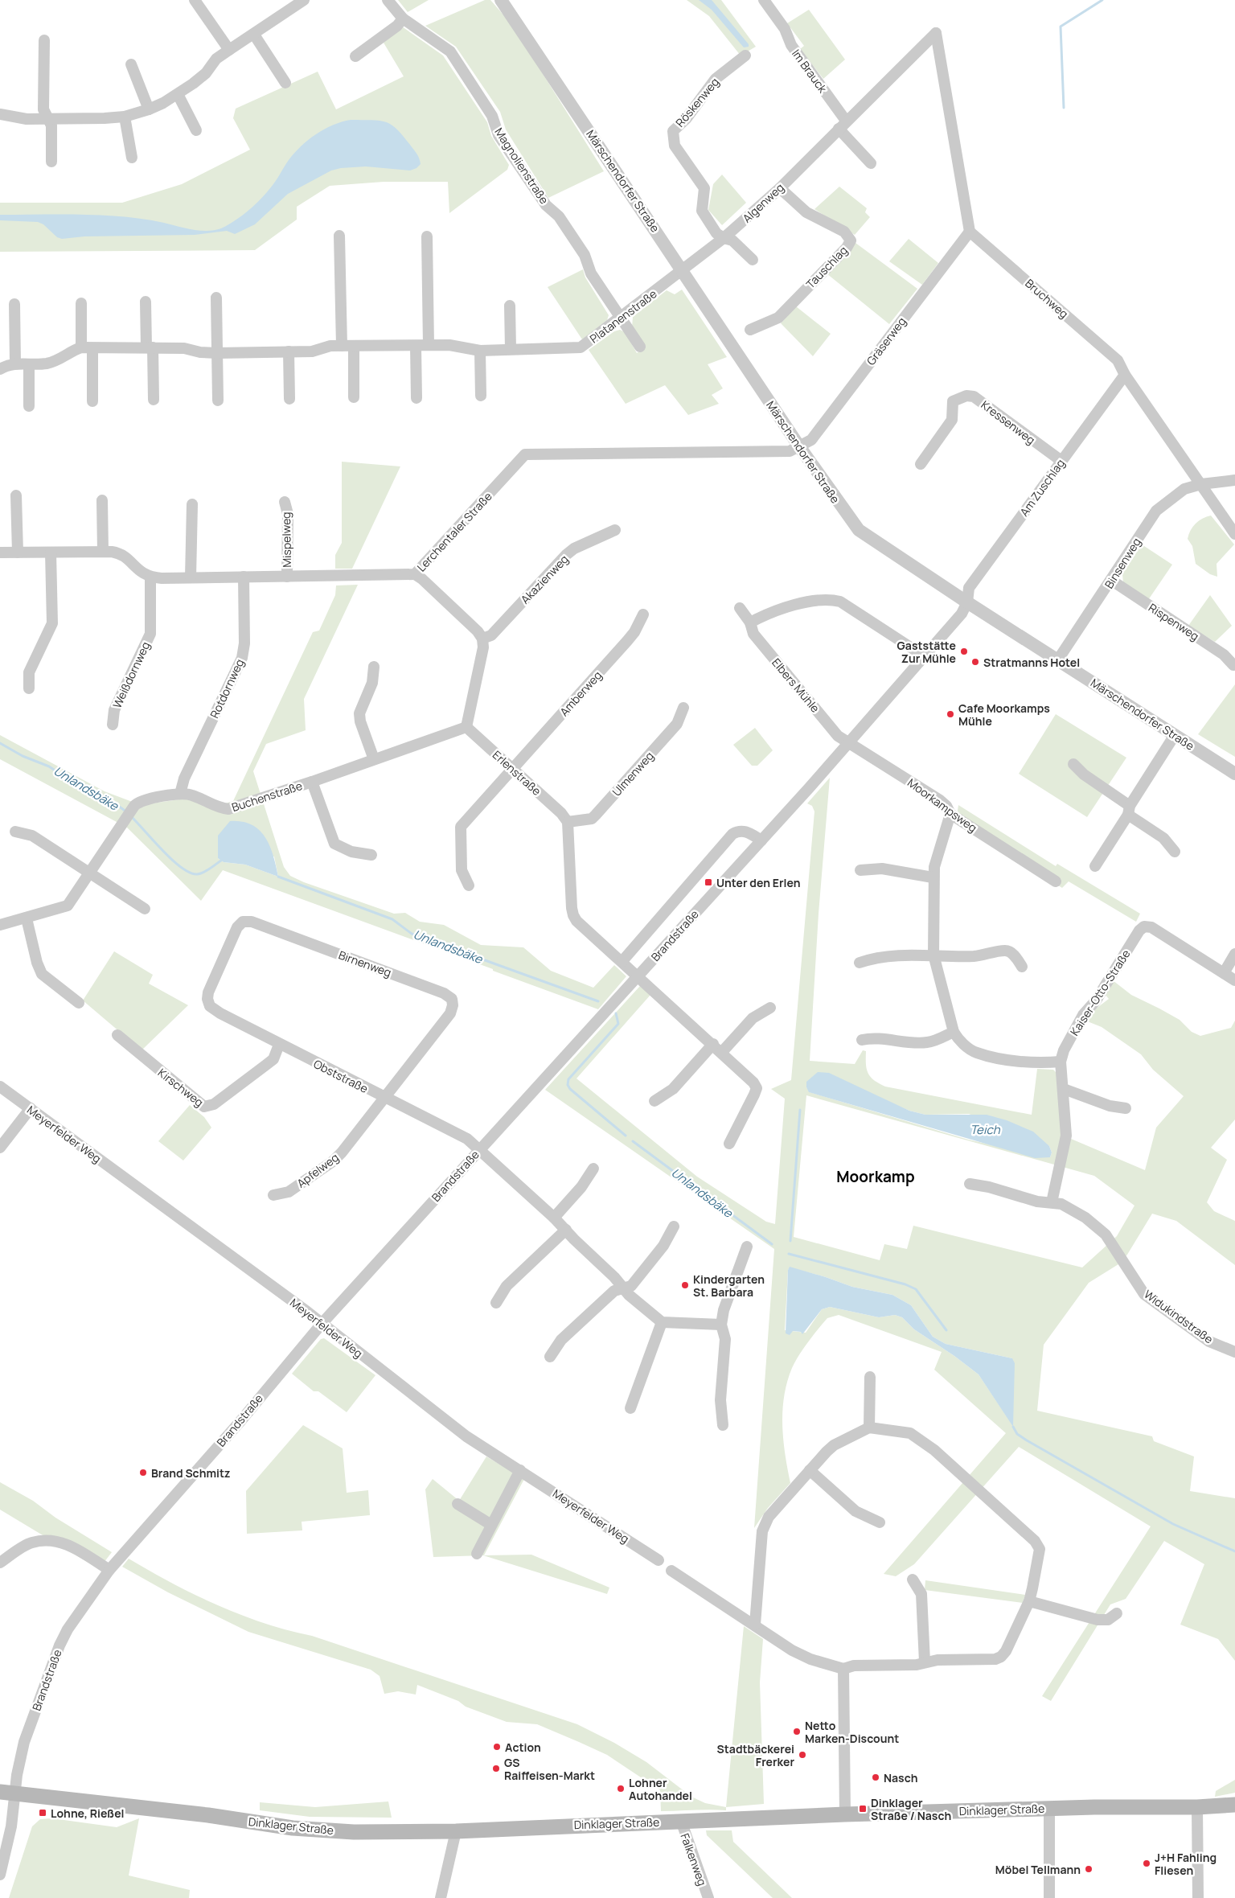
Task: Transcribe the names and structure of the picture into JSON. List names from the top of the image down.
{
  "streets": {
    "main road": ["Dinklager Straße"],
    "street": [
      "Im Brauck",
      "Röskenweg",
      "Magnolienstraße",
      "Märschendorfer Straße",
      "Algenweg",
      "Tauschlag",
      "Bruchweg",
      "Platanenstraße",
      "Gräserweg",
      "Kressenweg",
      "Am Zuschlag",
      "Lerchentaler Straße",
      "Mispelweg",
      "Binsenweg",
      "Akazienweg",
      "Rispenweg",
      "Weißdornweg",
      "Elbers Mühle",
      "Rotdornweg",
      "Amberweg",
      "Erlenstraße",
      "Ulmenweg",
      "Buchenstraße",
      "Moorkampsweg",
      "Brandstraße",
      "Birnenweg",
      "Kaiser-Otto-Straße",
      "Obststraße",
      "Kirschweg",
      "Meyerfelder Weg",
      "Apfelweg",
      "Widukindstraße",
      "Falkenweg"
    ]
  },
  "crossings": [
    ["Im Brauck", "Algenweg"],
    ["Röskenweg", "Algenweg"],
    ["Magnolienstraße", "Platanenstraße"],
    ["Märschendorfer Straße", "Algenweg"],
    ["Märschendorfer Straße", "Platanenstraße"],
    ["Märschendorfer Straße", "Gräserweg"],
    ["Märschendorfer Straße", "Am Zuschlag"],
    ["Märschendorfer Straße", "Lerchentaler Straße"],
    ["Märschendorfer Straße", "Binsenweg"],
    ["Märschendorfer Straße", "Brandstraße"],
    ["Algenweg", "Tauschlag"],
    ["Algenweg", "Bruchweg"],
    ["Algenweg", "Platanenstraße"],
    ["Algenweg", "Gräserweg"],
    ["Bruchweg", "Gräserweg"],
    ["Bruchweg", "Am Zuschlag"],
    ["Bruchweg", "Binsenweg"],
    ["Gräserweg", "Lerchentaler Straße"],
    ["Kressenweg", "Am Zuschlag"],
    ["Am Zuschlag", "Brandstraße"],
    ["Lerchentaler Straße", "Mispelweg"],
    ["Lerchentaler Straße", "Weißdornweg"],
    ["Lerchentaler Straße", "Rotdornweg"],
    ["Binsenweg", "Rispenweg"],
    ["Elbers Mühle", "Moorkampsweg"],
    ["Elbers Mühle", "Brandstraße"],
    ["Rotdornweg", "Buchenstraße"],
    ["Amberweg", "Erlenstraße"],
    ["Erlenstraße", "Ulmenweg"],
    ["Erlenstraße", "Buchenstraße"],
    ["Moorkampsweg", "Brandstraße"],
    ["Brandstraße", "Obststraße"],
    ["Brandstraße", "Meyerfelder Weg"],
    ["Brandstraße", "Dinklager Straße"],
    ["Birnenweg", "Obststraße"],
    ["Birnenweg", "Apfelweg"],
    ["Kaiser-Otto-Straße", "Widukindstraße"],
    ["Obststraße", "Kirschweg"],
    ["Obststraße", "Apfelweg"],
    ["Dinklager Straße", "Falkenweg"]
  ],
  "districts": ["Moorkamp"],
  "water": ["Unlandsbäke", "Teich"],
  "places": {
    "other": [
      "Gaststätte Zur Mühle",
      "Stratmanns Hotel",
      "Cafe Moorkamps Mühle",
      "Kindergarten St. Barbara",
      "Brand Schmitz",
      "Netto Marken-Discount",
      "Action",
      "Stadtbäckerei Frerker",
      "GS Raiffeisen-Markt",
      "Nasch",
      "Lohner Autohandel",
      "J+H Fahling Fliesen",
      "Möbel Tellmann"
    ],
    "transit": ["Unter den Erlen", "Dinklager Straße / Nasch", "Lohne, Rießel"]
  }
}
